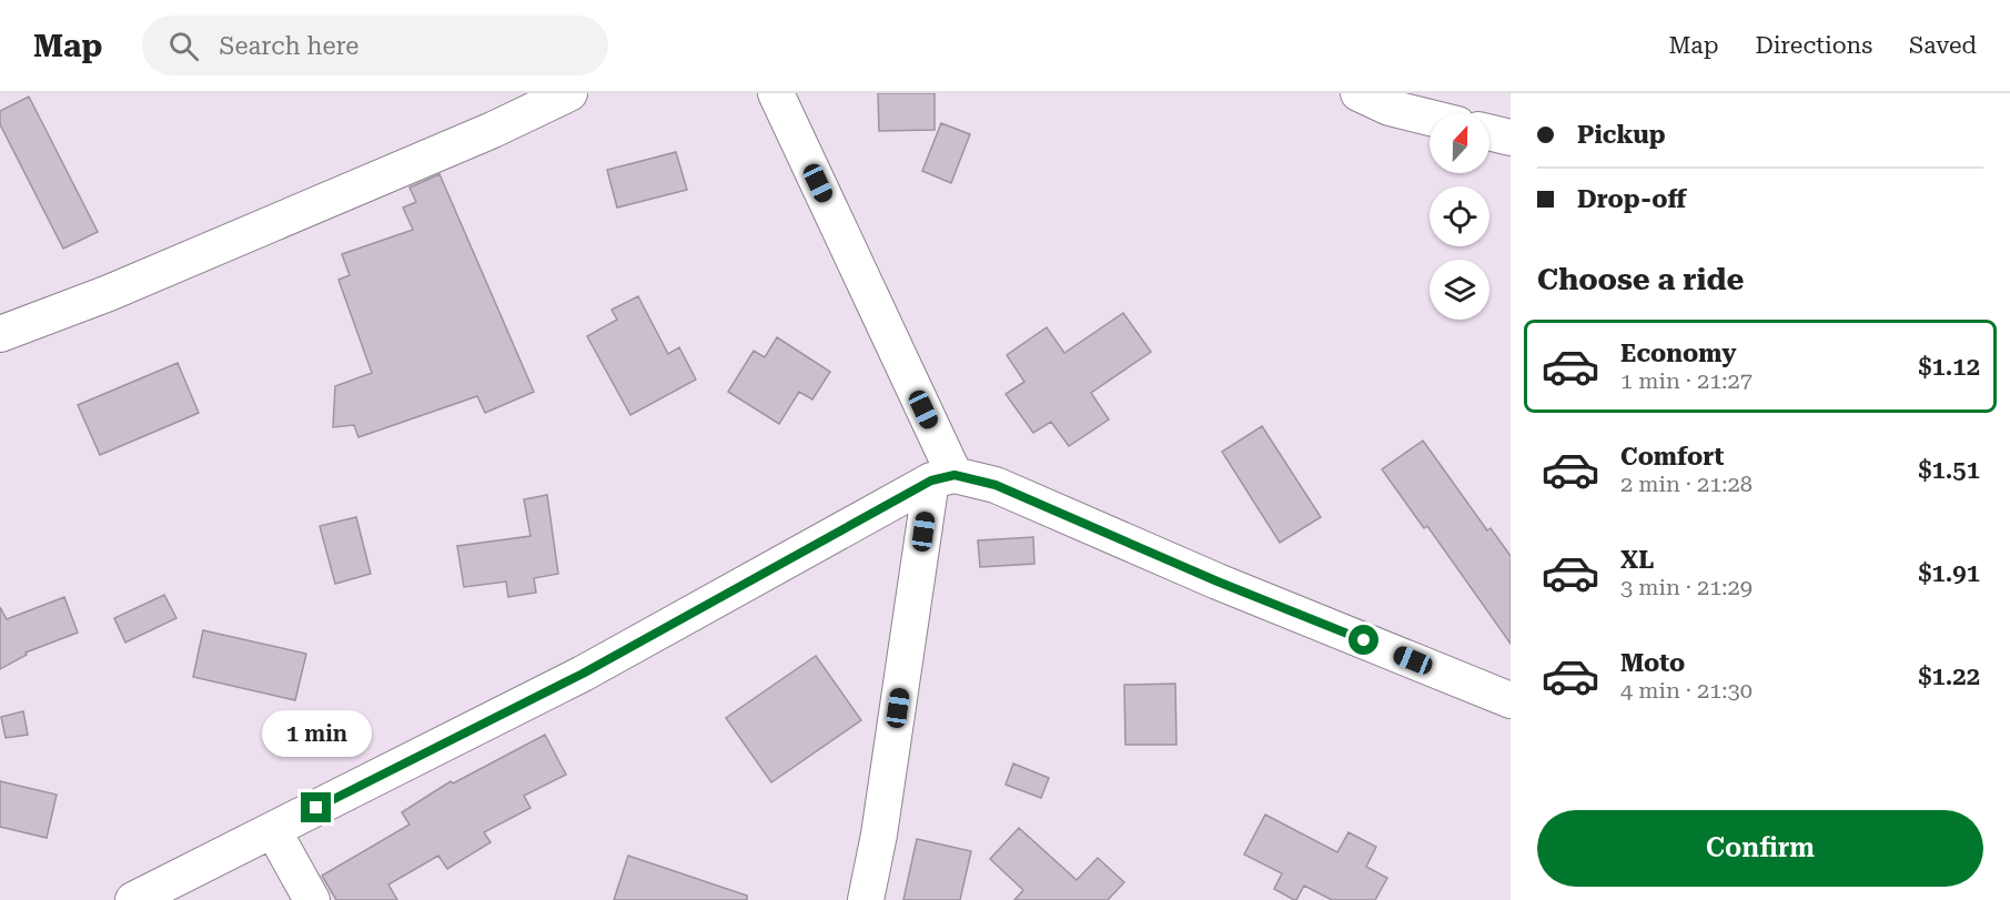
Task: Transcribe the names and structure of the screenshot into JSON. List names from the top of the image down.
{
  "north": "top",
  "page": {
    "header": "Map",
    "search": "Search here",
    "nav": ["Map", "Directions", "Saved"],
    "banner": ["Pickup", "Drop-off"],
    "heading": "Choose a ride",
    "list": [
      {
        "name": "Economy",
        "note": "1 min · 21:27",
        "value": "$1.12"
      },
      {
        "name": "Comfort",
        "note": "2 min · 21:28",
        "value": "$1.51"
      },
      {
        "name": "XL",
        "note": "3 min · 21:29",
        "value": "$1.91"
      },
      {
        "name": "Moto",
        "note": "4 min · 21:30",
        "value": "$1.22"
      }
    ],
    "bubble": "1 min",
    "buttons": "Confirm"
  }
}
